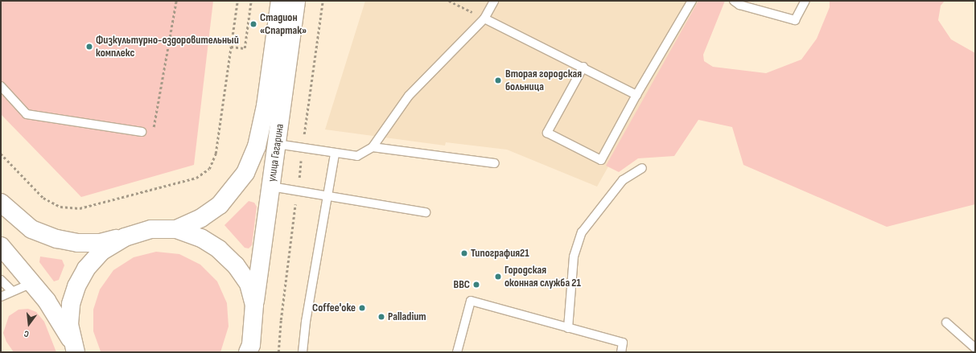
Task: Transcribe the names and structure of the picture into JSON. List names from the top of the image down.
{
  "streets": {
    "main road": ["улица Гагарина"]
  },
  "places": [
    "Стадион «Спартак»",
    "Физкультурно-оздоровительный комплекс",
    "Вторая городская больница",
    "Типография21",
    "Городская оконная служба 21",
    "ВВС",
    "Coffee'oke",
    "Palladium"
  ],
  "north": "bottom"
}
